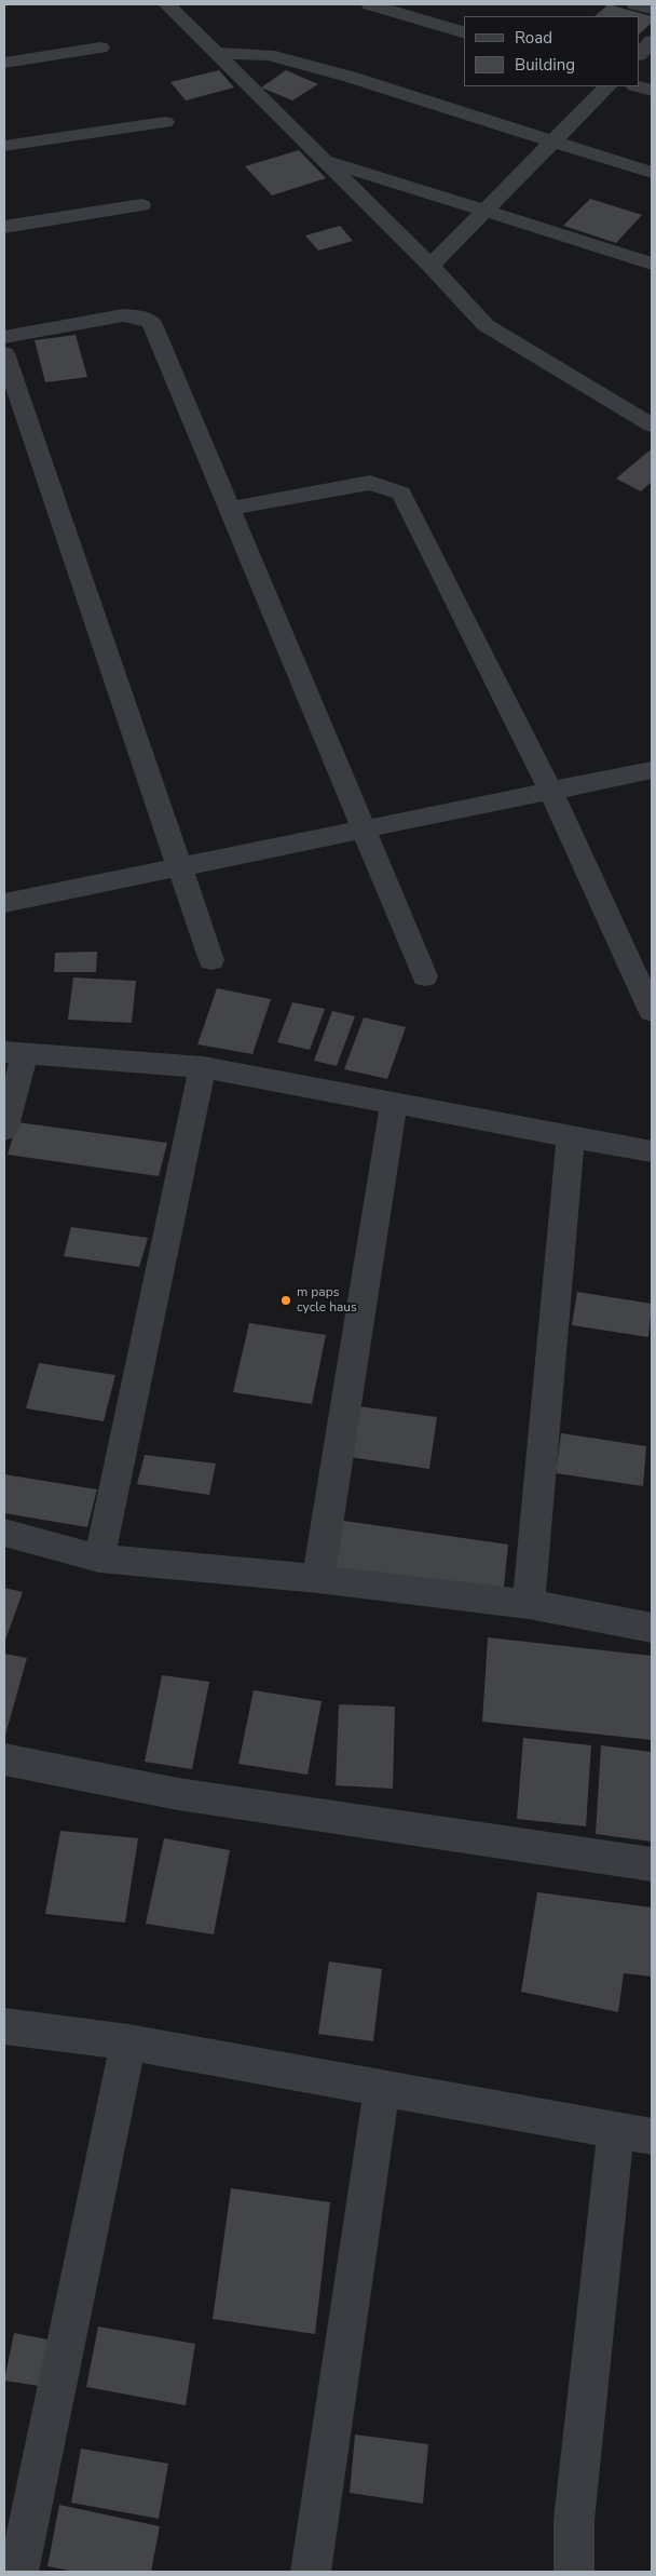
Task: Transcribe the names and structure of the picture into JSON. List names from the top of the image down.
{
  "places": ["m paps cycle haus"],
  "legend": ["Road", "Building"]
}
